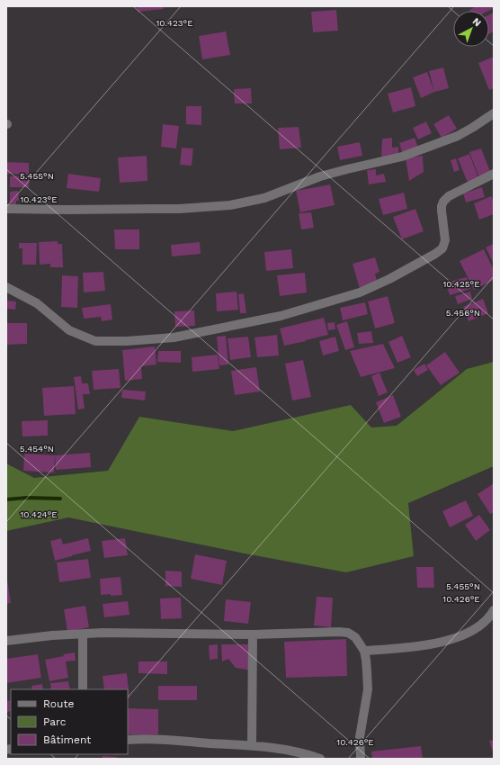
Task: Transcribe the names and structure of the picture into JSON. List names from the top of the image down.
{
  "legend": ["Route", "Parc", "Bâtiment"],
  "north": "top right",
  "coordinates": [
    "10.423°E",
    "5.455°N",
    "10.425°E",
    "5.456°N",
    "5.454°N",
    "10.424°E",
    "10.426°E"
  ]
}
